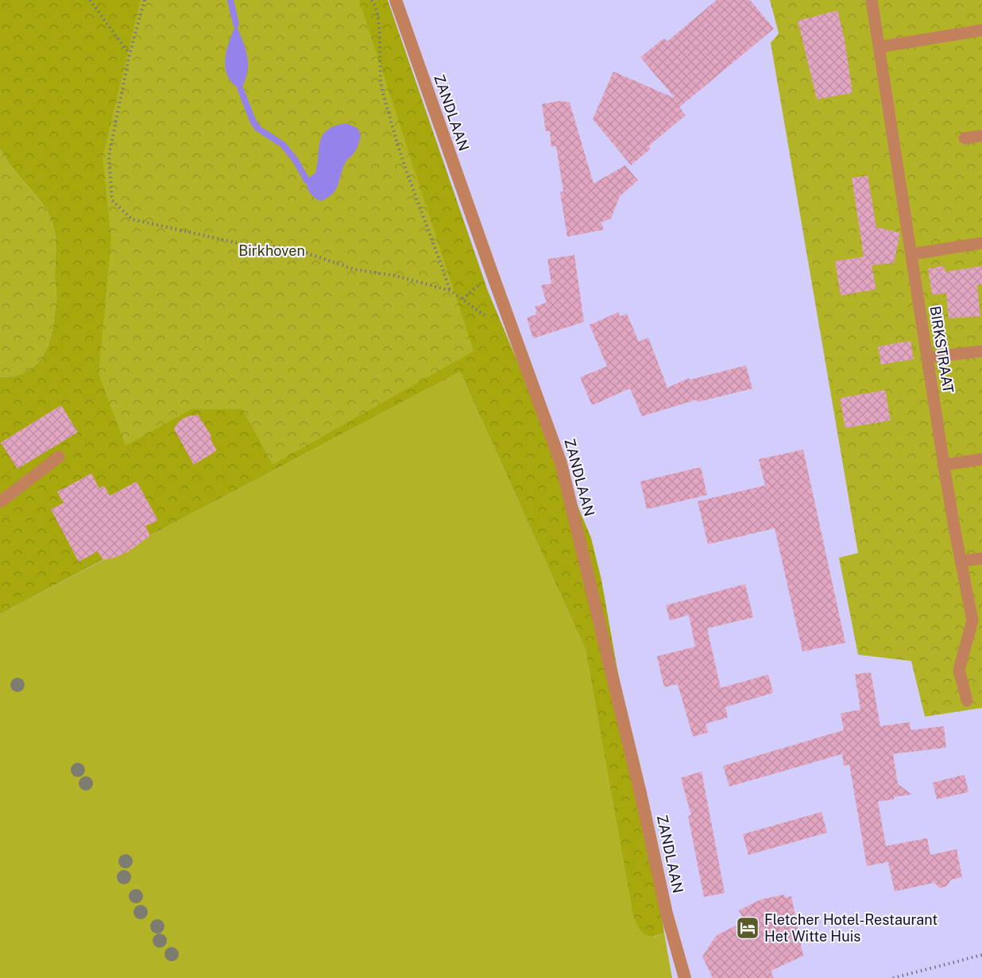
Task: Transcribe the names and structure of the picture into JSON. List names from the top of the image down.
{
  "streets": {
    "street": ["ZANDLAAN"],
    "lane": ["BIRKSTRAAT"]
  },
  "parks": ["Birkhoven"],
  "places": {
    "hotel": ["Fletcher Hotel-Restaurant Het Witte Huis"]
  }
}
